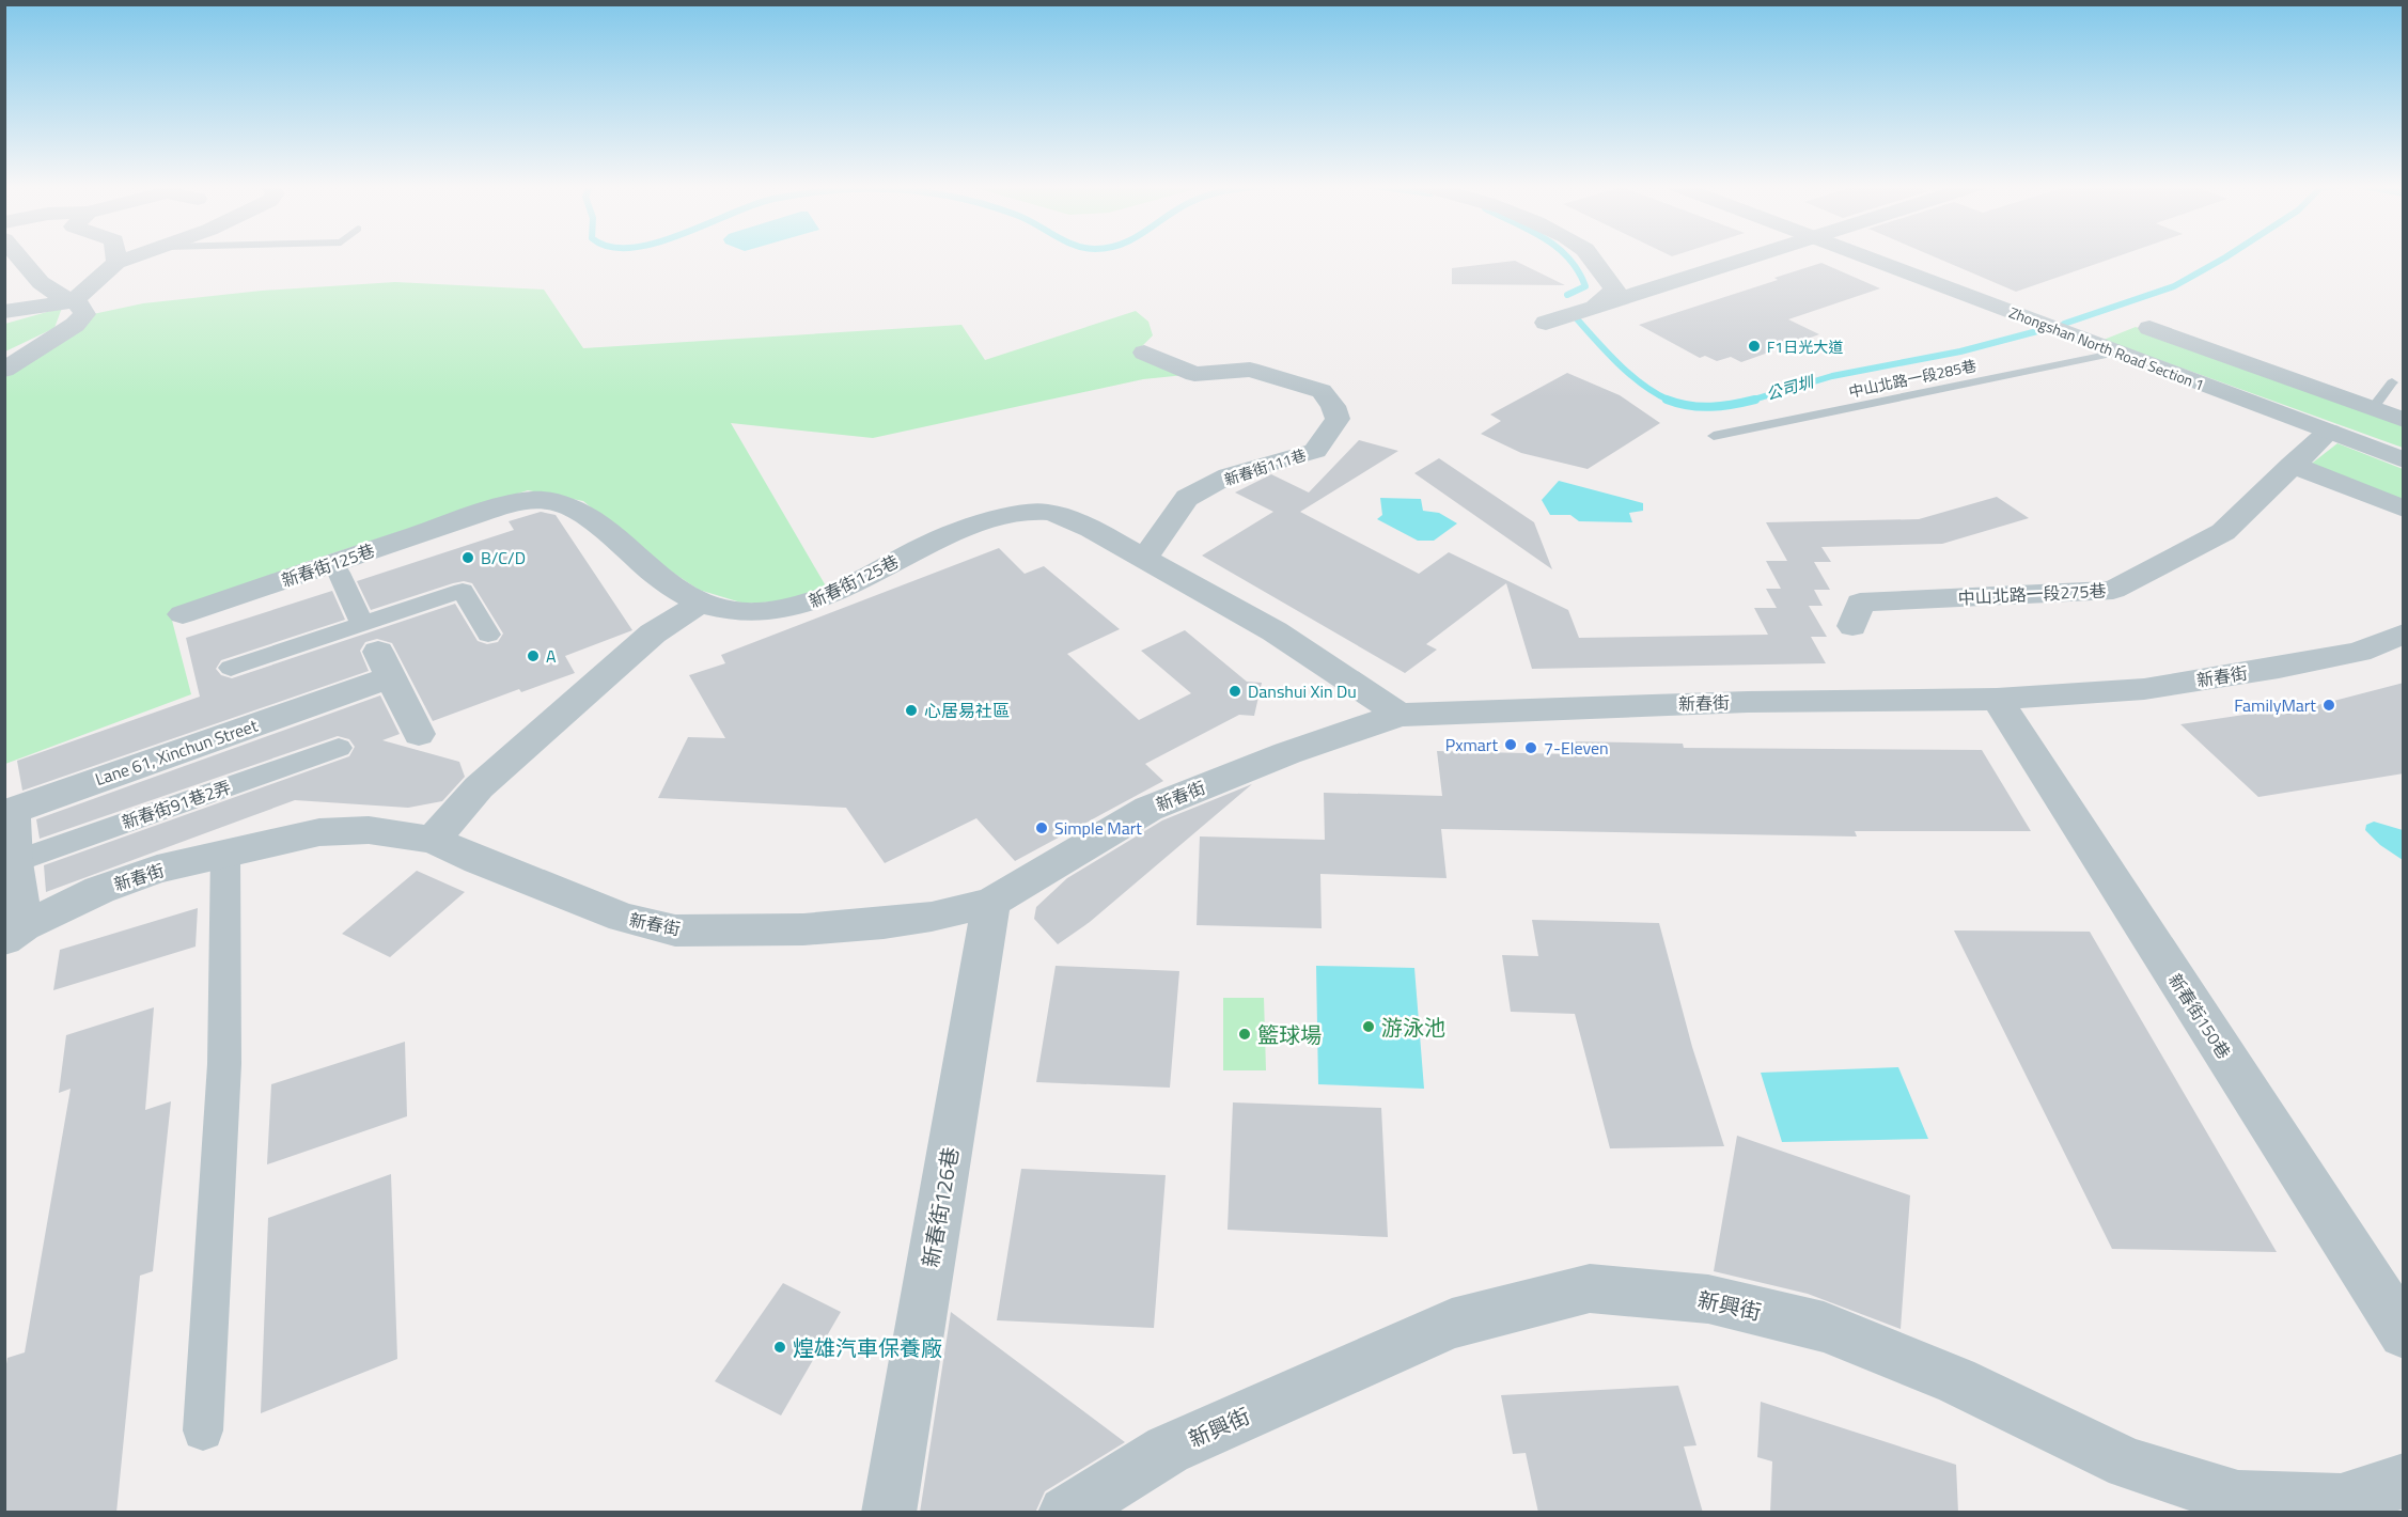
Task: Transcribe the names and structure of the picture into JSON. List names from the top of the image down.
{
  "streets": {
    "street": [
      "Zhongshan North Road Section 1",
      "新春街111巷",
      "新春街125巷",
      "中山北路一段275巷",
      "新春街",
      "Lane 61, Xinchun Street",
      "新春街91巷2弄",
      "新春街150巷",
      "新春街126巷",
      "新興街"
    ],
    "lane": ["中山北路一段285巷"]
  },
  "crossings": [
    ["Zhongshan North Road Section 1", "中山北路一段285巷"],
    ["Zhongshan North Road Section 1", "中山北路一段275巷"],
    ["新春街111巷", "新春街125巷"],
    ["新春街125巷", "新春街"],
    ["新春街", "新春街150巷"],
    ["新春街", "新春街126巷"],
    ["Lane 61, Xinchun Street", "新春街91巷2弄"]
  ],
  "water": ["公司圳"],
  "places": [
    "F1日光大道",
    "B/C/D",
    "A",
    "Danshui Xin Du",
    "FamilyMart",
    "心居易社區",
    "Pxmart",
    "7-Eleven",
    "Simple Mart",
    "游泳池",
    "籃球場",
    "煌雄汽車保養廠"
  ]
}
